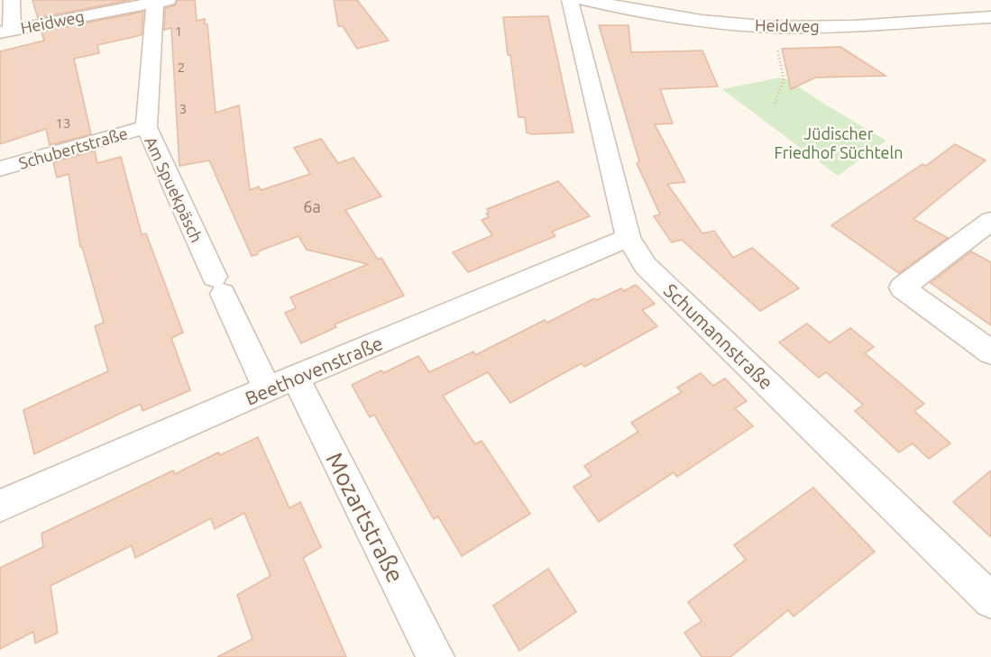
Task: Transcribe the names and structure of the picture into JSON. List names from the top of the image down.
{
  "streets": {
    "street": [
      "Heidweg",
      "Schubertstraße",
      "Am Spuekpäsch",
      "Schumannstraße",
      "Beethovenstraße",
      "Mozartstraße"
    ]
  },
  "crossings": [
    ["Heidweg", "Am Spuekpäsch"],
    ["Schubertstraße", "Am Spuekpäsch"],
    ["Am Spuekpäsch", "Beethovenstraße"],
    ["Am Spuekpäsch", "Mozartstraße"],
    ["Schumannstraße", "Beethovenstraße"],
    ["Beethovenstraße", "Mozartstraße"]
  ],
  "parks": ["Jüdischer Friedhof Süchteln"],
  "house_numbers": [
    "1",
    "2",
    "3",
    "13",
    "6a"
  ]
}
